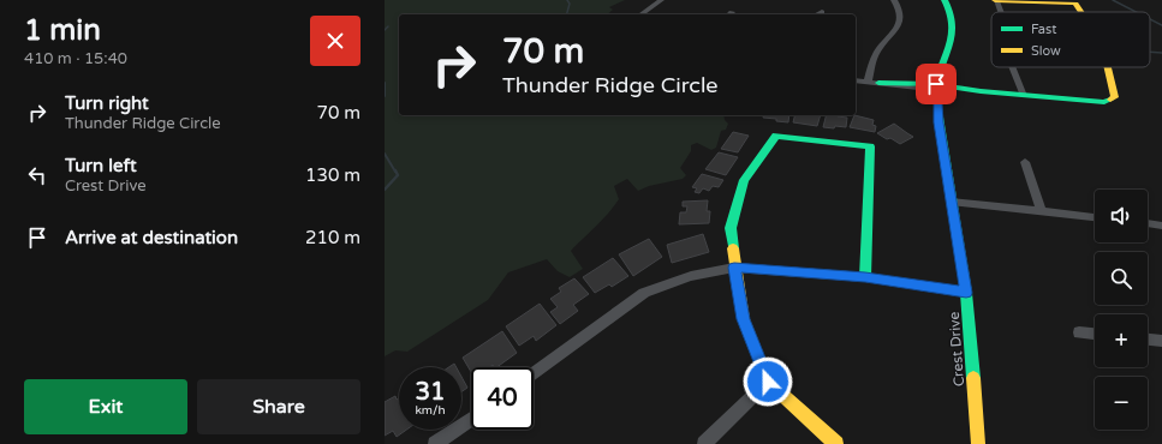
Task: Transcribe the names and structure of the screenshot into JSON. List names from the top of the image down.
{
  "streets": {
    "street": ["Crest Drive"]
  },
  "legend": ["Fast", "Slow"],
  "page": {
    "heading": ["1 min", "410 m · 15:40"],
    "turn": ["70 m", "Thunder Ridge Circle"],
    "list": [
      {
        "name": "Turn right",
        "note": "Thunder Ridge Circle",
        "value": "70 m"
      },
      {
        "name": "Turn left",
        "note": "Crest Drive",
        "value": "130 m"
      },
      {
        "name": "Arrive at destination",
        "value": "210 m"
      }
    ],
    "map_buttons": ["+", "−"],
    "speed": "31 km/h",
    "limit": "40",
    "buttons": ["Exit", "Share"]
  }
}
